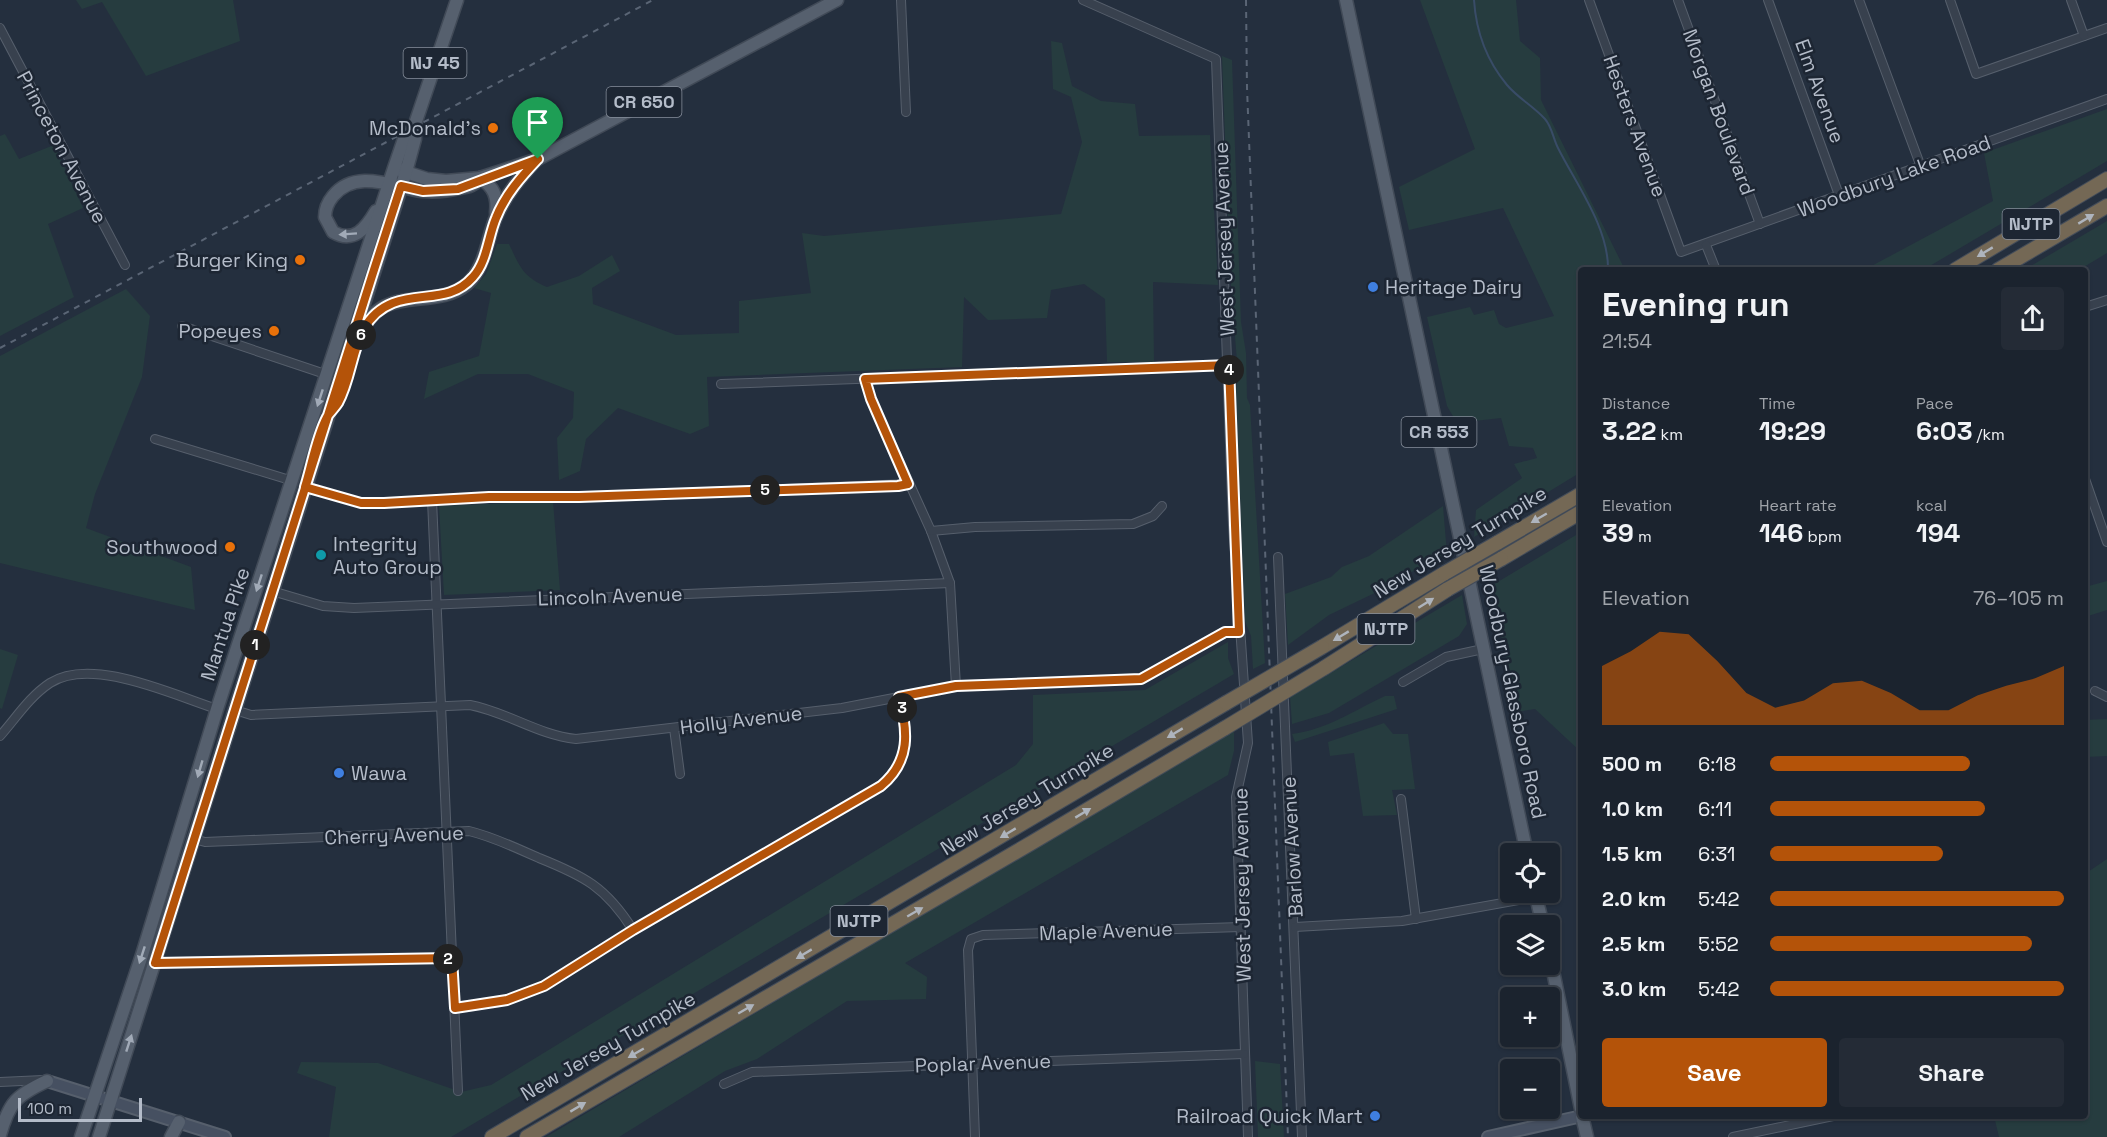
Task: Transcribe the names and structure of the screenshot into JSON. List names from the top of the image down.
{
  "streets": {
    "highway": ["NJTP", "New Jersey Turnpike"],
    "main road": [
      "NJ 45",
      "CR 650",
      "CR 553",
      "Mantua Pike",
      "Woodbury-Glassboro Road"
    ],
    "street": [
      "Elm Avenue",
      "Morgan Boulevard",
      "Hesters Avenue",
      "Princeton Avenue",
      "Woodbury Lake Road",
      "West Jersey Avenue",
      "Lincoln Avenue",
      "Holly Avenue",
      "Cherry Avenue",
      "Barlow Avenue",
      "Maple Avenue",
      "Poplar Avenue"
    ]
  },
  "crossings": [
    ["Elm Avenue", "Woodbury Lake Road"],
    ["CR 650", "Mantua Pike"],
    ["Morgan Boulevard", "Woodbury Lake Road"],
    ["Hesters Avenue", "Woodbury Lake Road"],
    ["West Jersey Avenue", "Holly Avenue"],
    ["West Jersey Avenue", "Maple Avenue"],
    ["West Jersey Avenue", "Poplar Avenue"],
    ["Lincoln Avenue", "Mantua Pike"],
    ["Mantua Pike", "Holly Avenue"],
    ["Mantua Pike", "Cherry Avenue"],
    ["Maple Avenue", "Poplar Avenue"]
  ],
  "places": [
    "McDonald's",
    "Burger King",
    "Heritage Dairy",
    "Popeyes",
    "Southwood",
    "Integrity Auto Group",
    "Wawa",
    "Railroad Quick Mart"
  ],
  "scale_bar": "100 m",
  "page": {
    "heading": ["Evening run", "21:54"],
    "pins": [
      "6",
      "4",
      "5",
      "1",
      "3",
      "2"
    ],
    "stats": [
      ["Distance", "3.22 km"],
      ["Time", "19:29"],
      ["Pace", "6:03 /km"],
      ["Elevation", "39 m"],
      ["Heart rate", "146 bpm"],
      ["kcal", "194"]
    ],
    "chart": ["Elevation", "76–105 m"],
    "list": [
      {
        "name": "500 m",
        "note": "6:18"
      },
      {
        "name": "1.0 km",
        "note": "6:11"
      },
      {
        "name": "1.5 km",
        "note": "6:31"
      },
      {
        "name": "2.0 km",
        "note": "5:42"
      },
      {
        "name": "2.5 km",
        "note": "5:52"
      },
      {
        "name": "3.0 km",
        "note": "5:42"
      }
    ],
    "map_buttons": ["+", "−"],
    "buttons": ["Save", "Share"],
    "scale": "100 m"
  }
}
